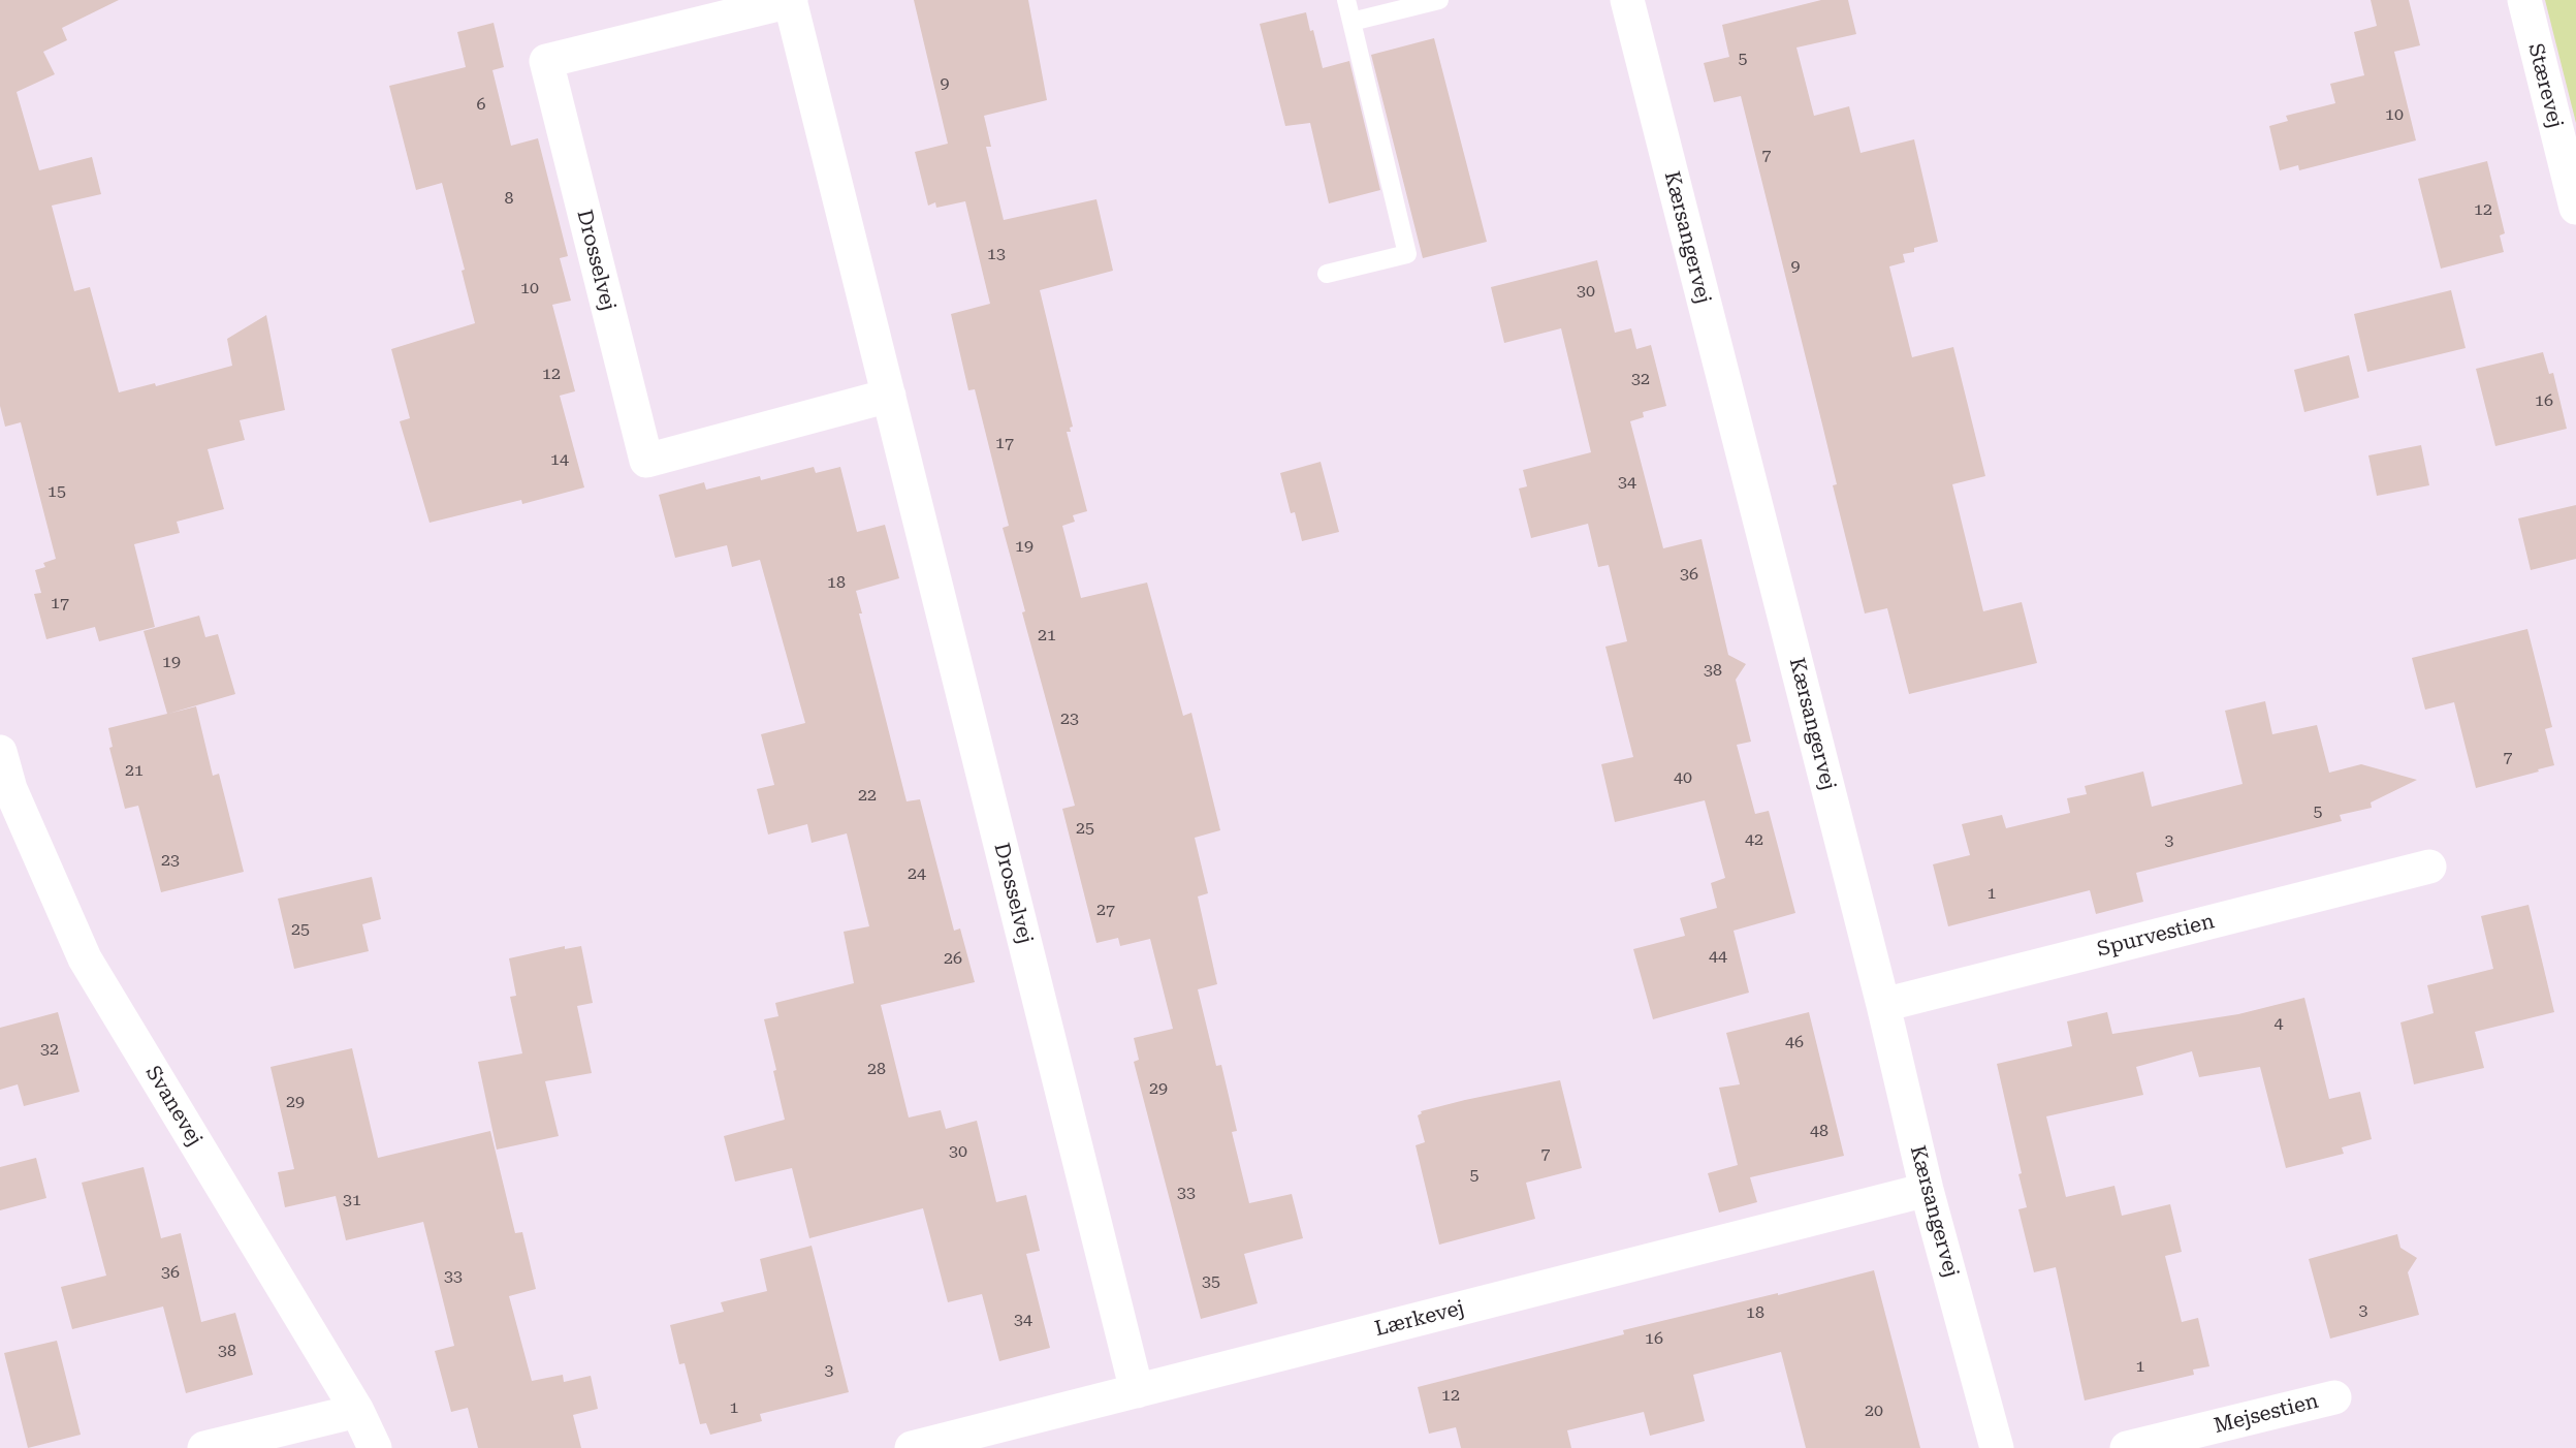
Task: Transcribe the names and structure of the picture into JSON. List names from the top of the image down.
{
  "streets": {
    "street": [
      "Stærevej",
      "Kærsangervej",
      "Drosselvej",
      "Spurvestien",
      "Svanevej",
      "Lærkevej",
      "Mejsestien"
    ]
  },
  "crossings": [
    ["Kærsangervej", "Spurvestien"],
    ["Kærsangervej", "Lærkevej"],
    ["Drosselvej", "Lærkevej"]
  ],
  "house_numbers": [
    "5",
    "9",
    "6",
    "10",
    "7",
    "8",
    "12",
    "13",
    "9",
    "10",
    "30",
    "12",
    "32",
    "16",
    "17",
    "14",
    "34",
    "15",
    "19",
    "36",
    "18",
    "17",
    "21",
    "19",
    "38",
    "23",
    "7",
    "21",
    "40",
    "22",
    "5",
    "25",
    "42",
    "3",
    "23",
    "24",
    "1",
    "27",
    "25",
    "44",
    "26",
    "4",
    "46",
    "32",
    "28",
    "29",
    "29",
    "48",
    "30",
    "7",
    "5",
    "33",
    "31",
    "36",
    "33",
    "35",
    "3",
    "18",
    "34",
    "16",
    "38",
    "1",
    "3",
    "12",
    "1",
    "20"
  ]
}
